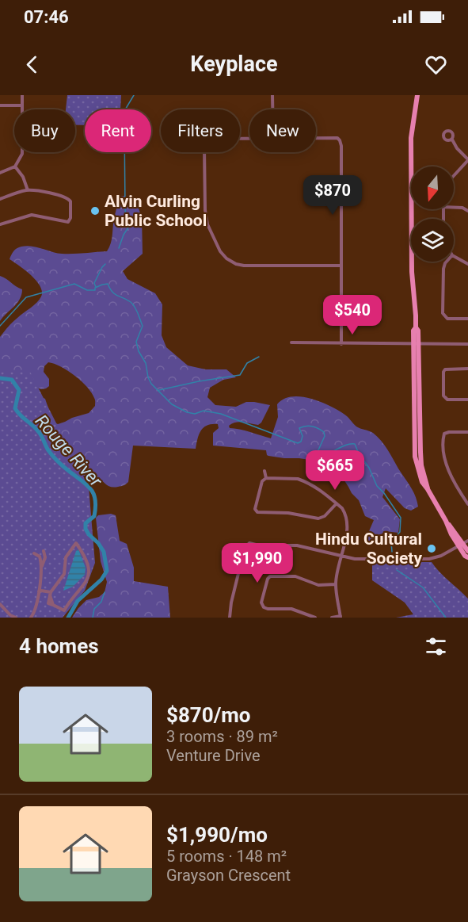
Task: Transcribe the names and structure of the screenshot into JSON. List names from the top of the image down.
{
  "water": ["Rouge River"],
  "places": ["Alvin Curling Public School", "Hindu Cultural Society"],
  "north": "bottom",
  "page": {
    "status": "07:46",
    "header": "Keyplace",
    "chip": [
      "Buy",
      "Rent",
      "Filters",
      "New"
    ],
    "price": [
      "$870",
      "$540",
      "$665",
      "$1,990"
    ],
    "heading": "4 homes",
    "list": [
      {
        "name": "$870/mo",
        "note": "3 rooms · 89 m² · Venture Drive"
      },
      {
        "name": "$1,990/mo",
        "note": "5 rooms · 148 m² · Grayson Crescent"
      }
    ]
  }
}
